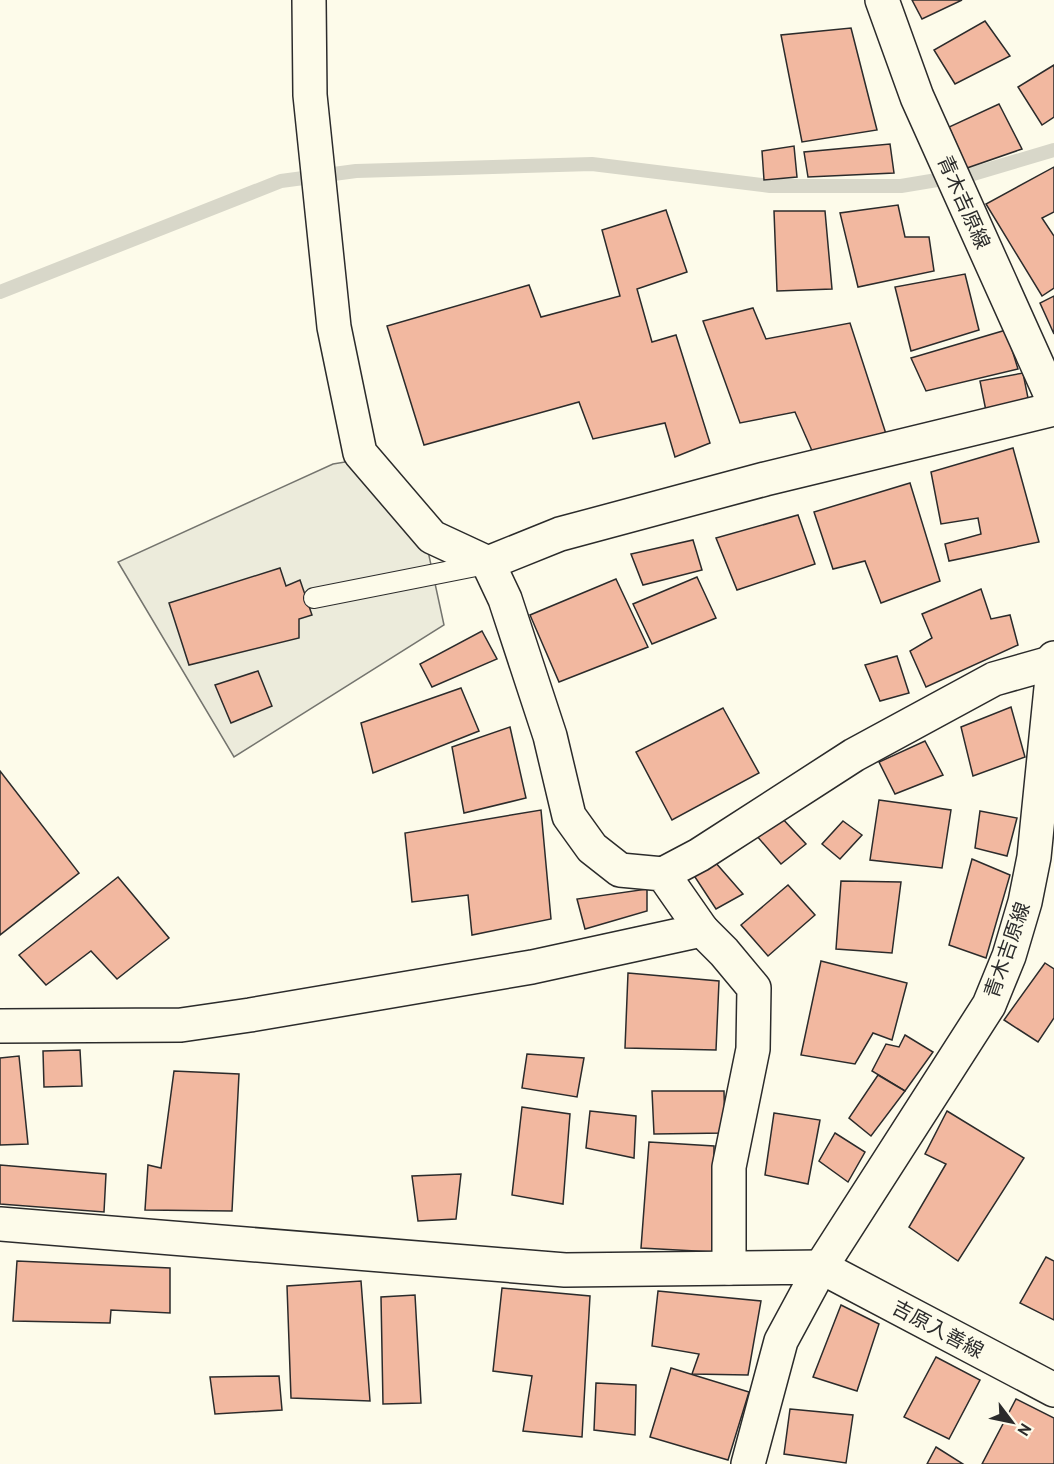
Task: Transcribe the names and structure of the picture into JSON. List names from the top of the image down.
{
  "streets": {
    "street": ["青木吉原線", "吉原入善線"]
  },
  "crossings": [
    ["青木吉原線", "吉原入善線"]
  ],
  "north": "bottom right"
}
